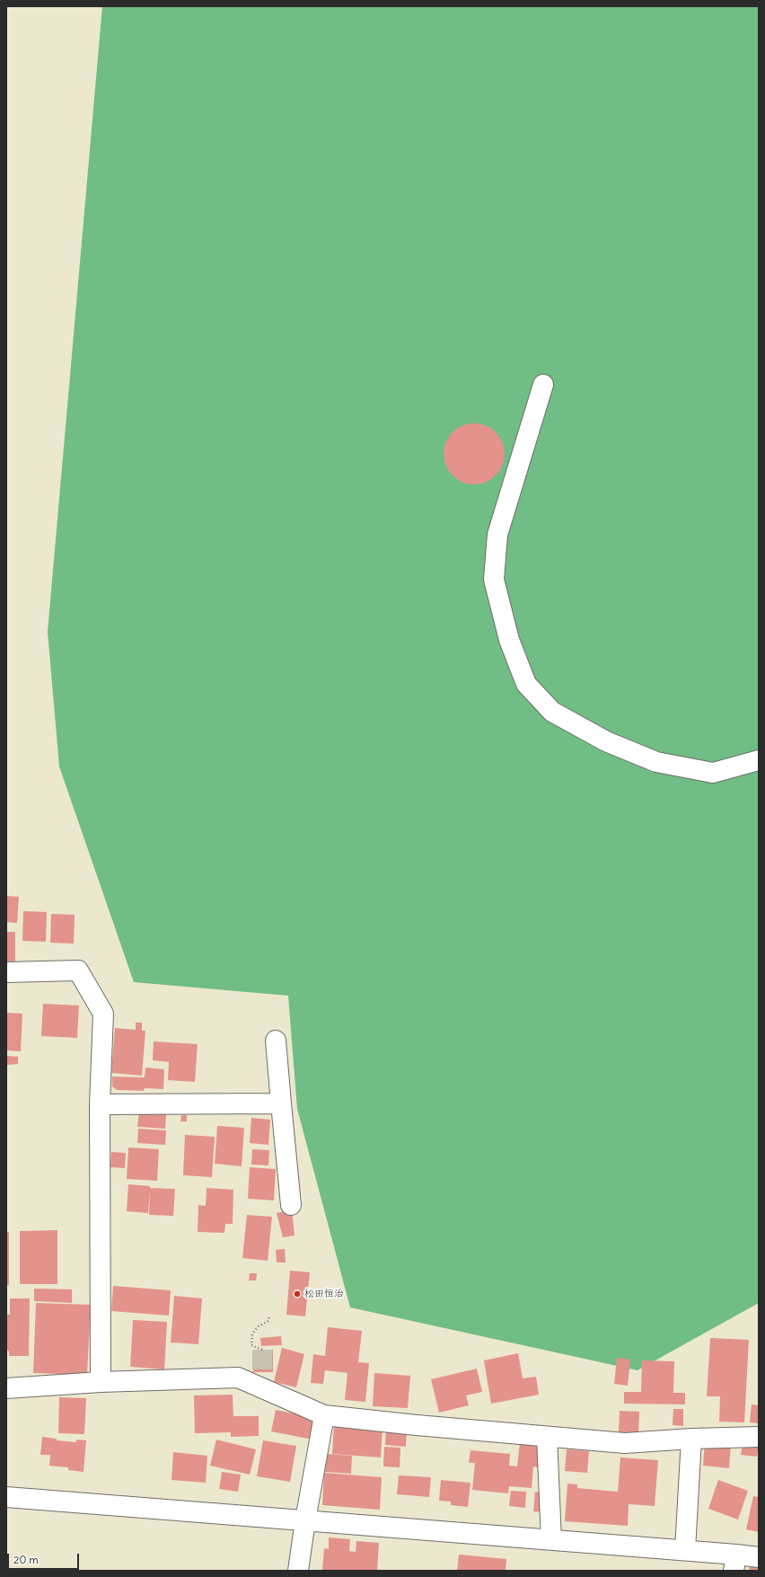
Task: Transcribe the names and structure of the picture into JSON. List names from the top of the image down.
{
  "places": ["松田恒治"],
  "scale_bar": "20 m"
}
